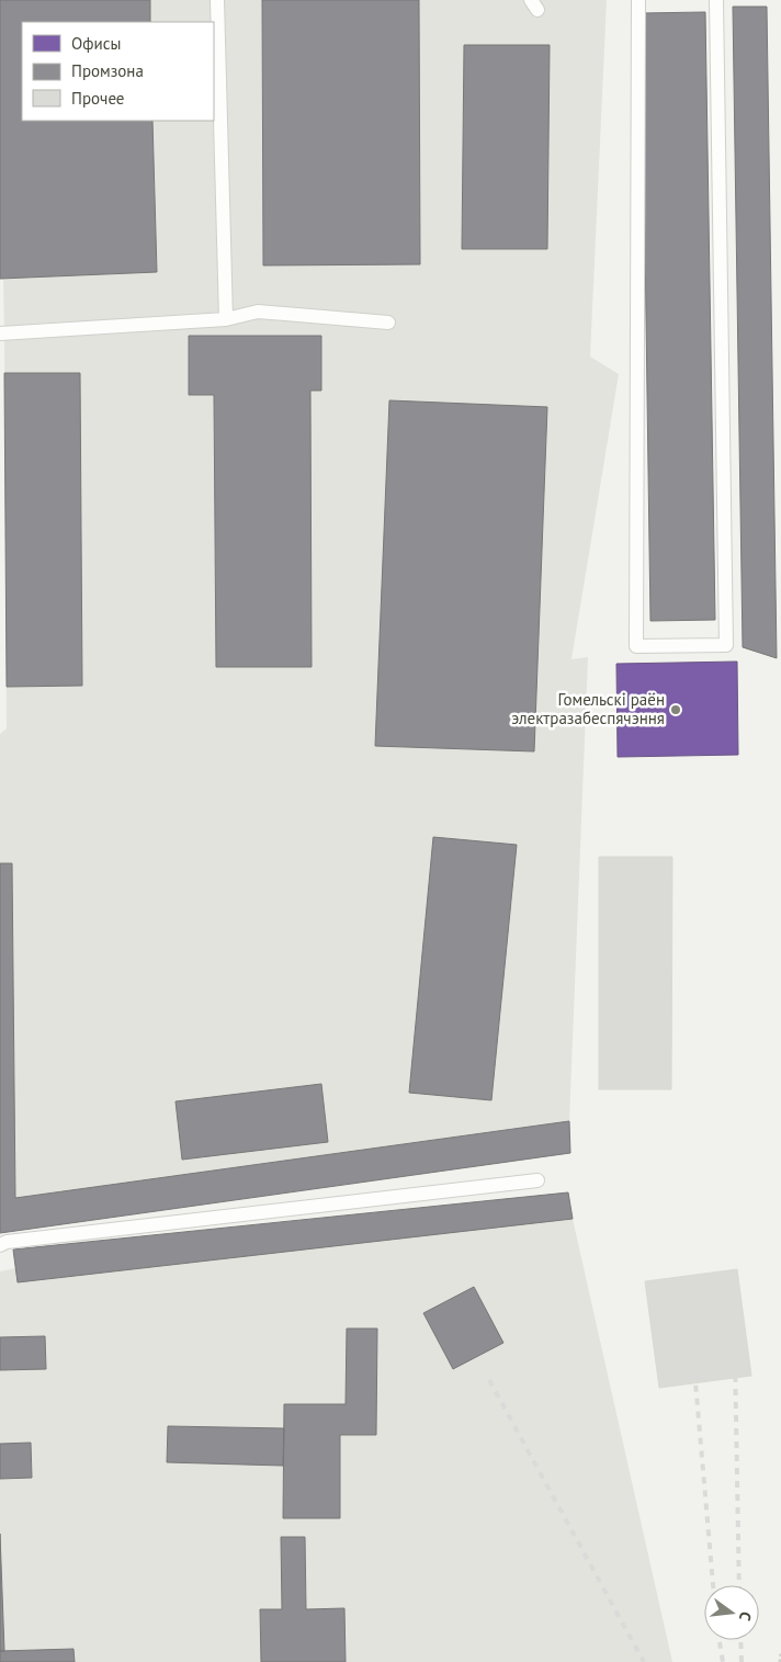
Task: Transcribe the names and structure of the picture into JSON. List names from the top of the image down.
{
  "places": ["Гомельскі раён электразабеспячэння"],
  "legend": ["Офисы", "Промзона", "Прочее"],
  "north": "right"
}
